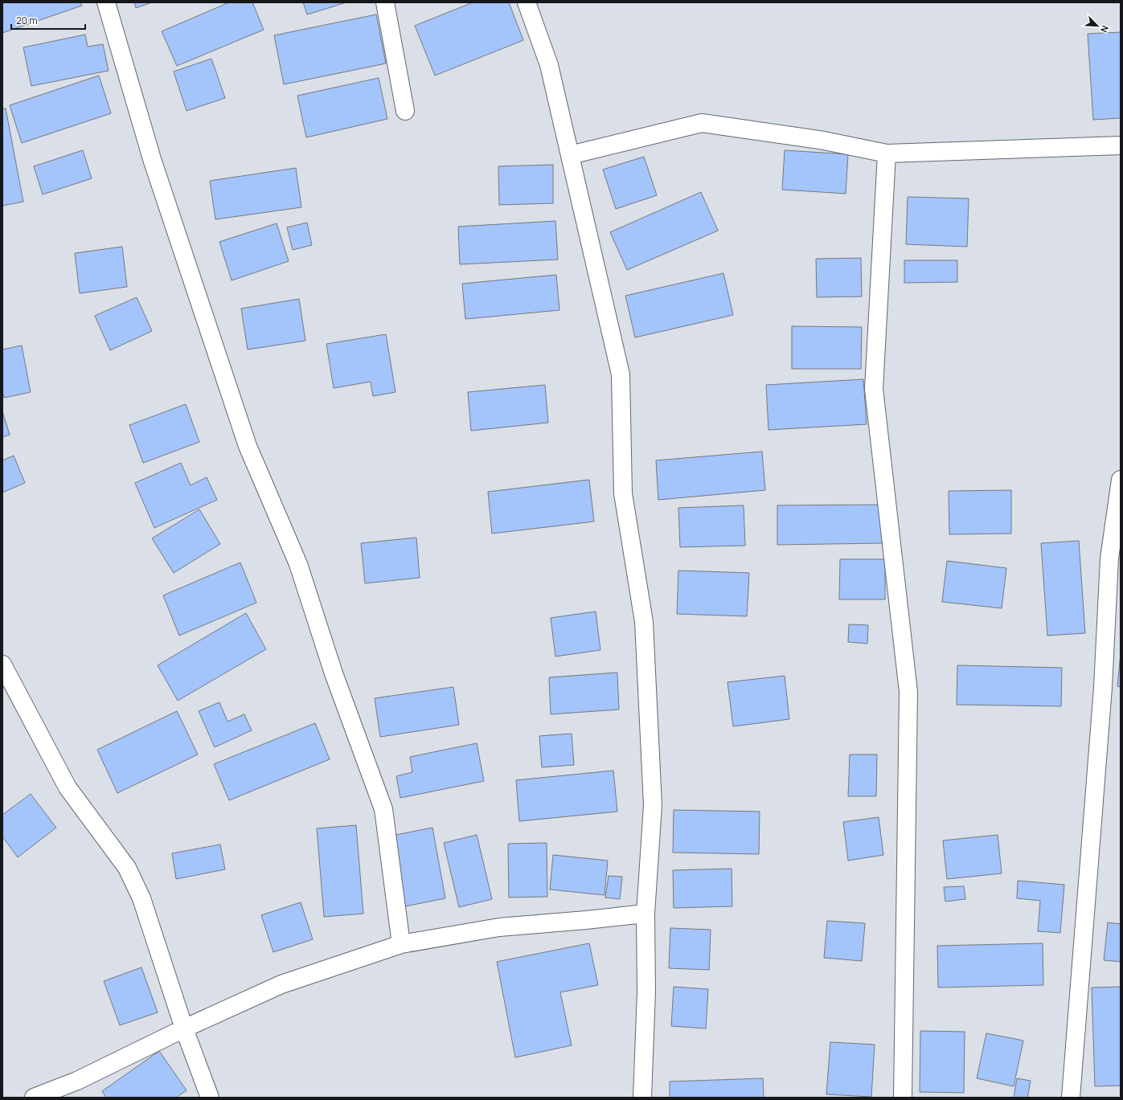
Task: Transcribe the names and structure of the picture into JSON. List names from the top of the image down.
{
  "scale_bar": "20 m",
  "north": "bottom right"
}
